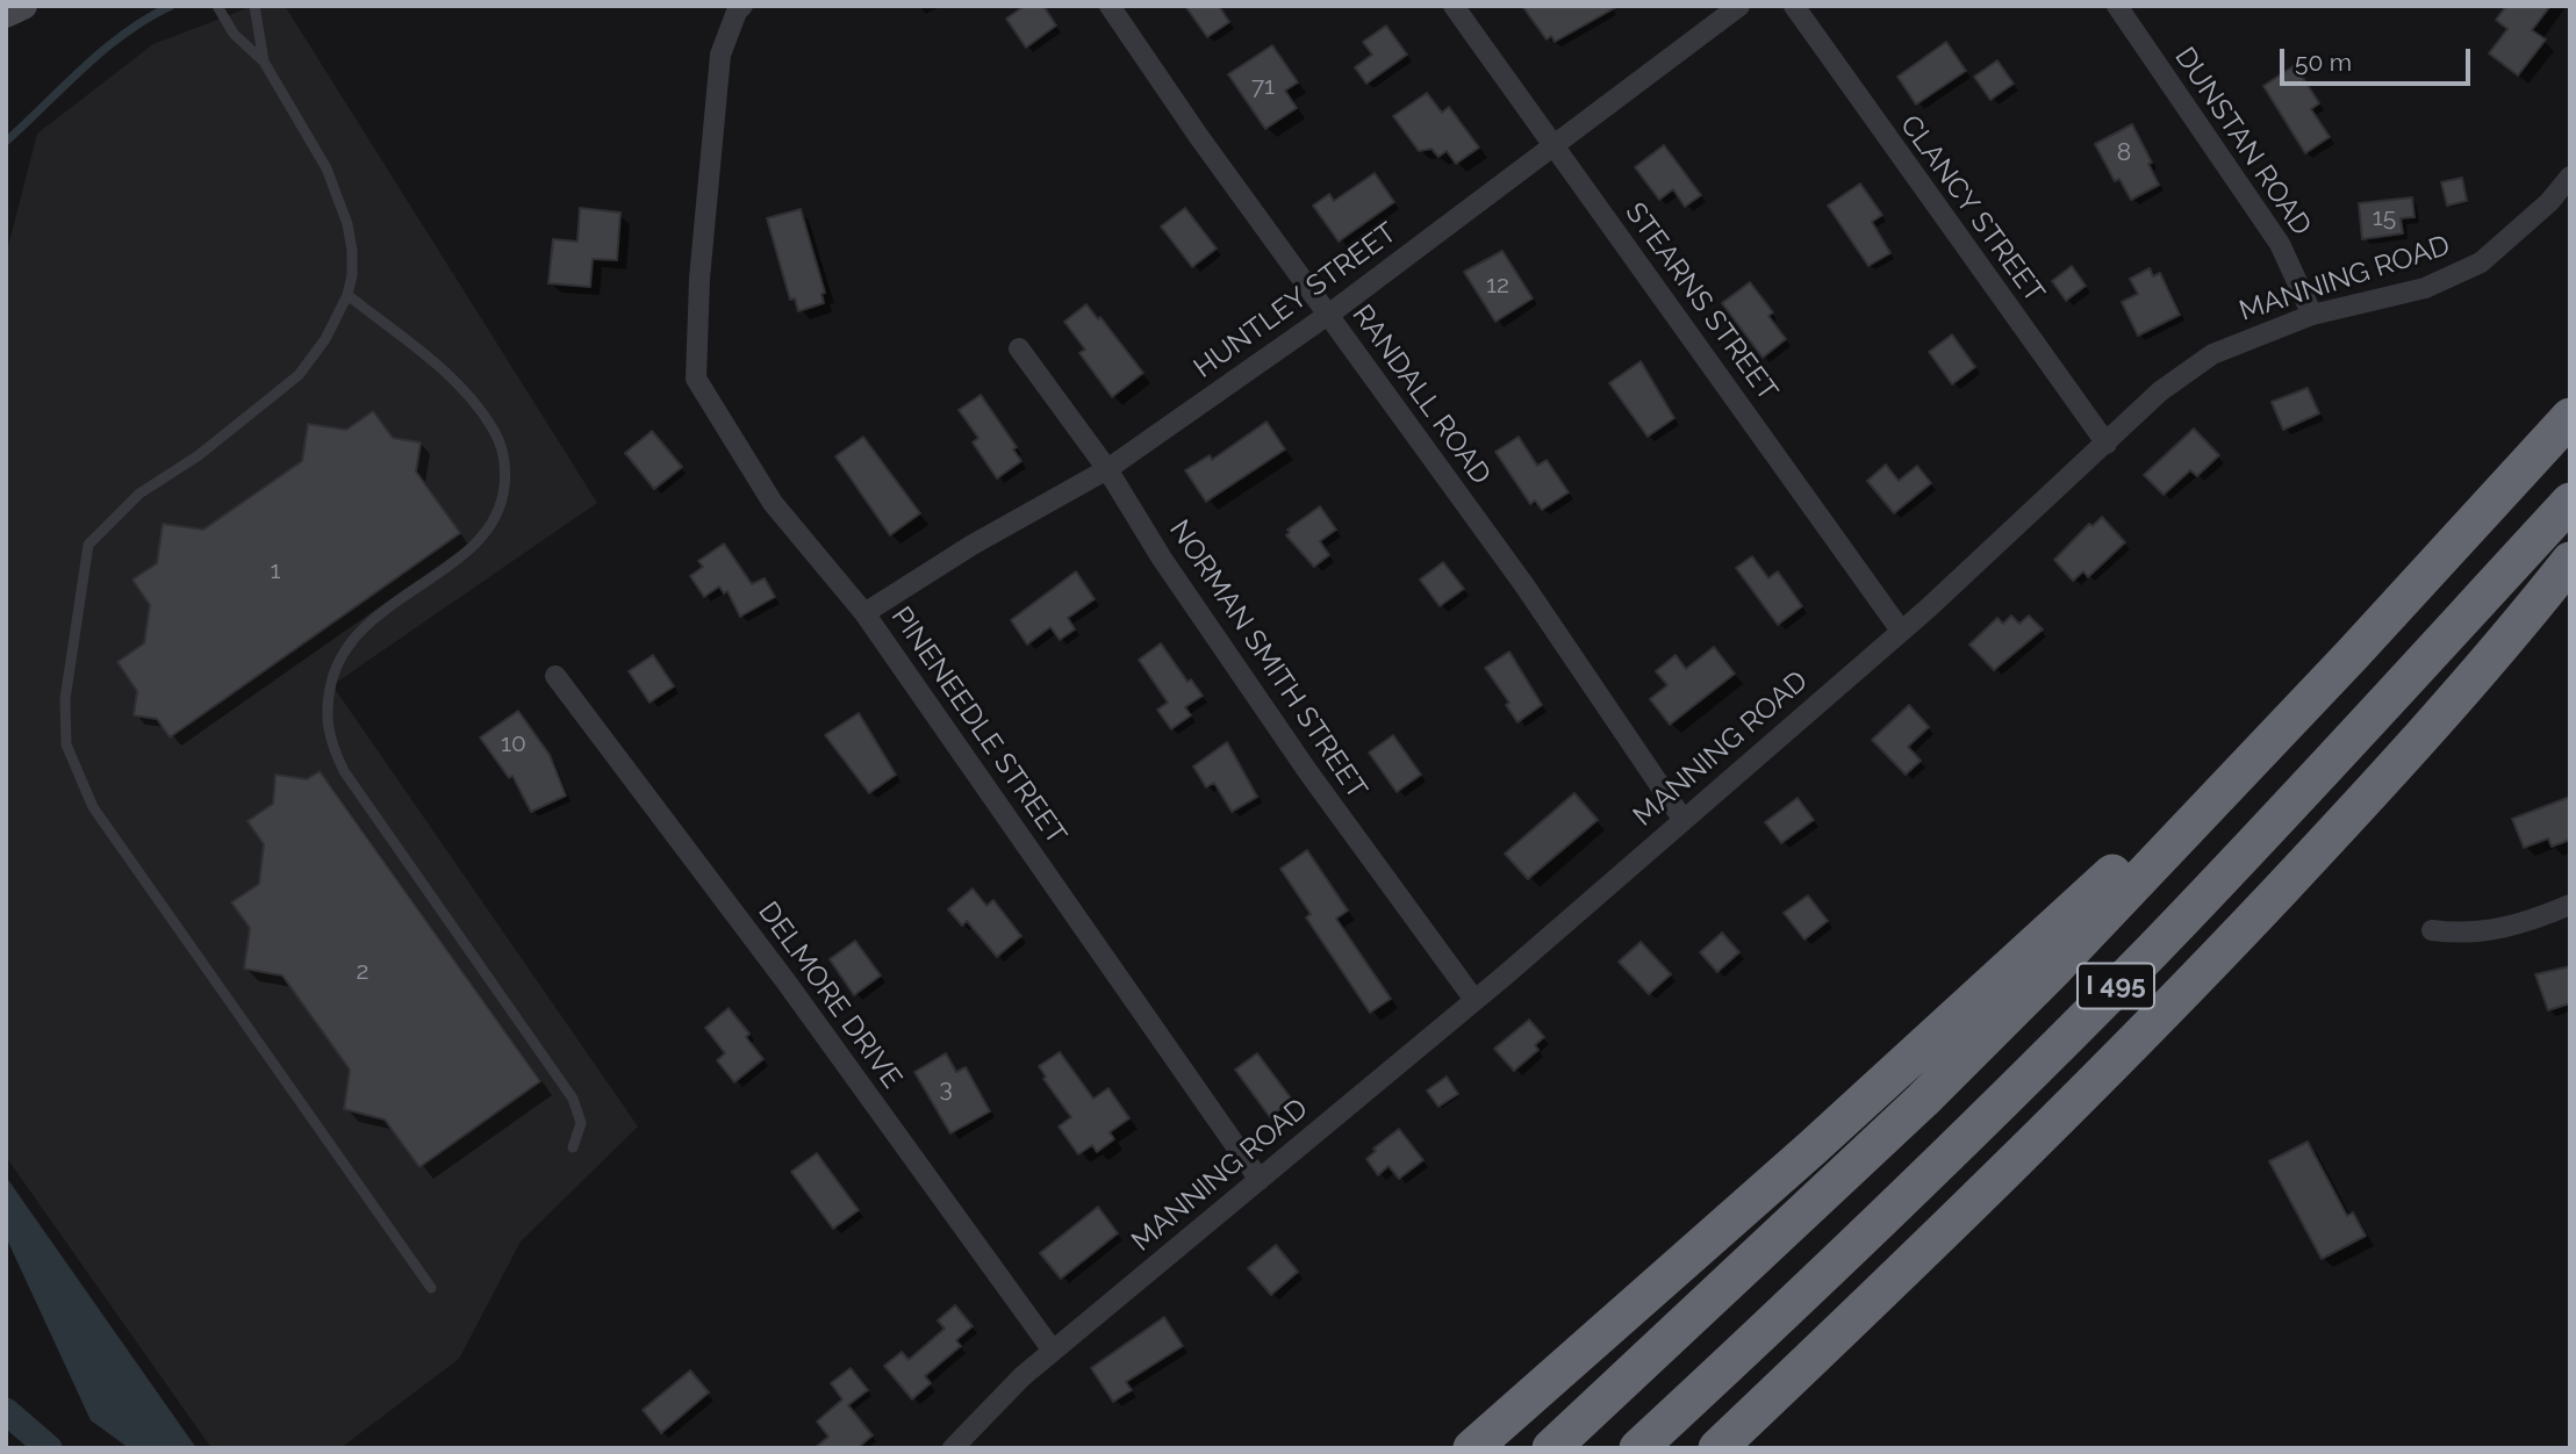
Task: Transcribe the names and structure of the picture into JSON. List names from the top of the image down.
{
  "streets": {
    "highway": ["I 495"],
    "street": [
      "DUNSTAN ROAD",
      "CLANCY STREET",
      "MANNING ROAD",
      "HUNTLEY STREET",
      "STEARNS STREET",
      "RANDALL ROAD",
      "NORMAN SMITH STREET",
      "PINENEEDLE STREET",
      "DELMORE DRIVE"
    ]
  },
  "crossings": [
    ["DUNSTAN ROAD", "MANNING ROAD"],
    ["CLANCY STREET", "MANNING ROAD"],
    ["MANNING ROAD", "STEARNS STREET"],
    ["MANNING ROAD", "RANDALL ROAD"],
    ["MANNING ROAD", "NORMAN SMITH STREET"],
    ["MANNING ROAD", "PINENEEDLE STREET"],
    ["MANNING ROAD", "DELMORE DRIVE"],
    ["HUNTLEY STREET", "STEARNS STREET"],
    ["HUNTLEY STREET", "RANDALL ROAD"],
    ["HUNTLEY STREET", "NORMAN SMITH STREET"],
    ["HUNTLEY STREET", "PINENEEDLE STREET"]
  ],
  "house_numbers": [
    "71",
    "8",
    "15",
    "12",
    "1",
    "10",
    "2",
    "3"
  ],
  "scale_bar": "50 m"
}
